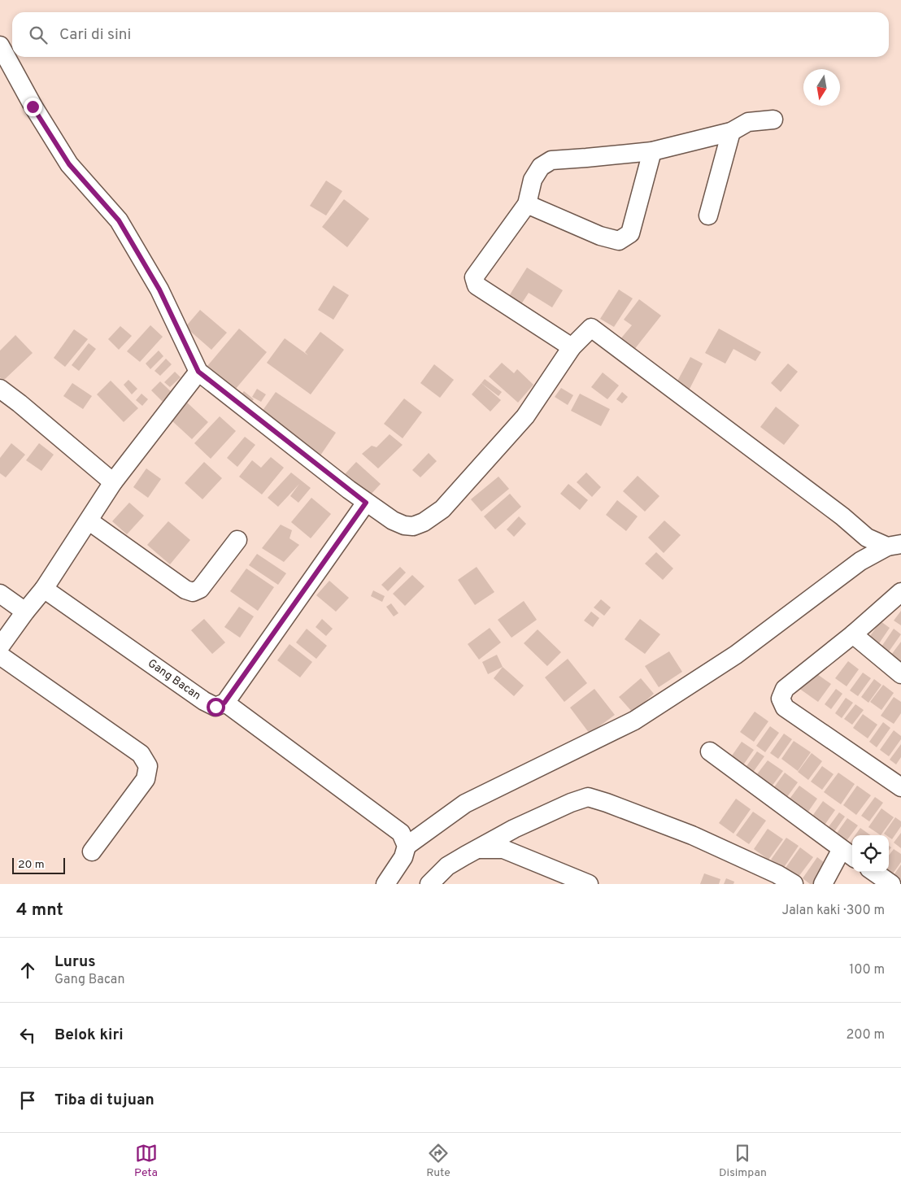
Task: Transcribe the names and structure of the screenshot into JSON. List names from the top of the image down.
{
  "streets": {
    "street": ["Gang Bacan"]
  },
  "scale_bar": "20 m",
  "north": "bottom",
  "page": {
    "search": "Cari di sini",
    "scale": "20 m",
    "heading": ["4 mnt", "Jalan kaki · 300 m"],
    "list": [
      ["Lurus", "Gang Bacan", "100 m"],
      ["Belok kiri", "200 m"],
      "Tiba di tujuan"
    ],
    "nav": ["Peta", "Rute", "Disimpan"]
  }
}
